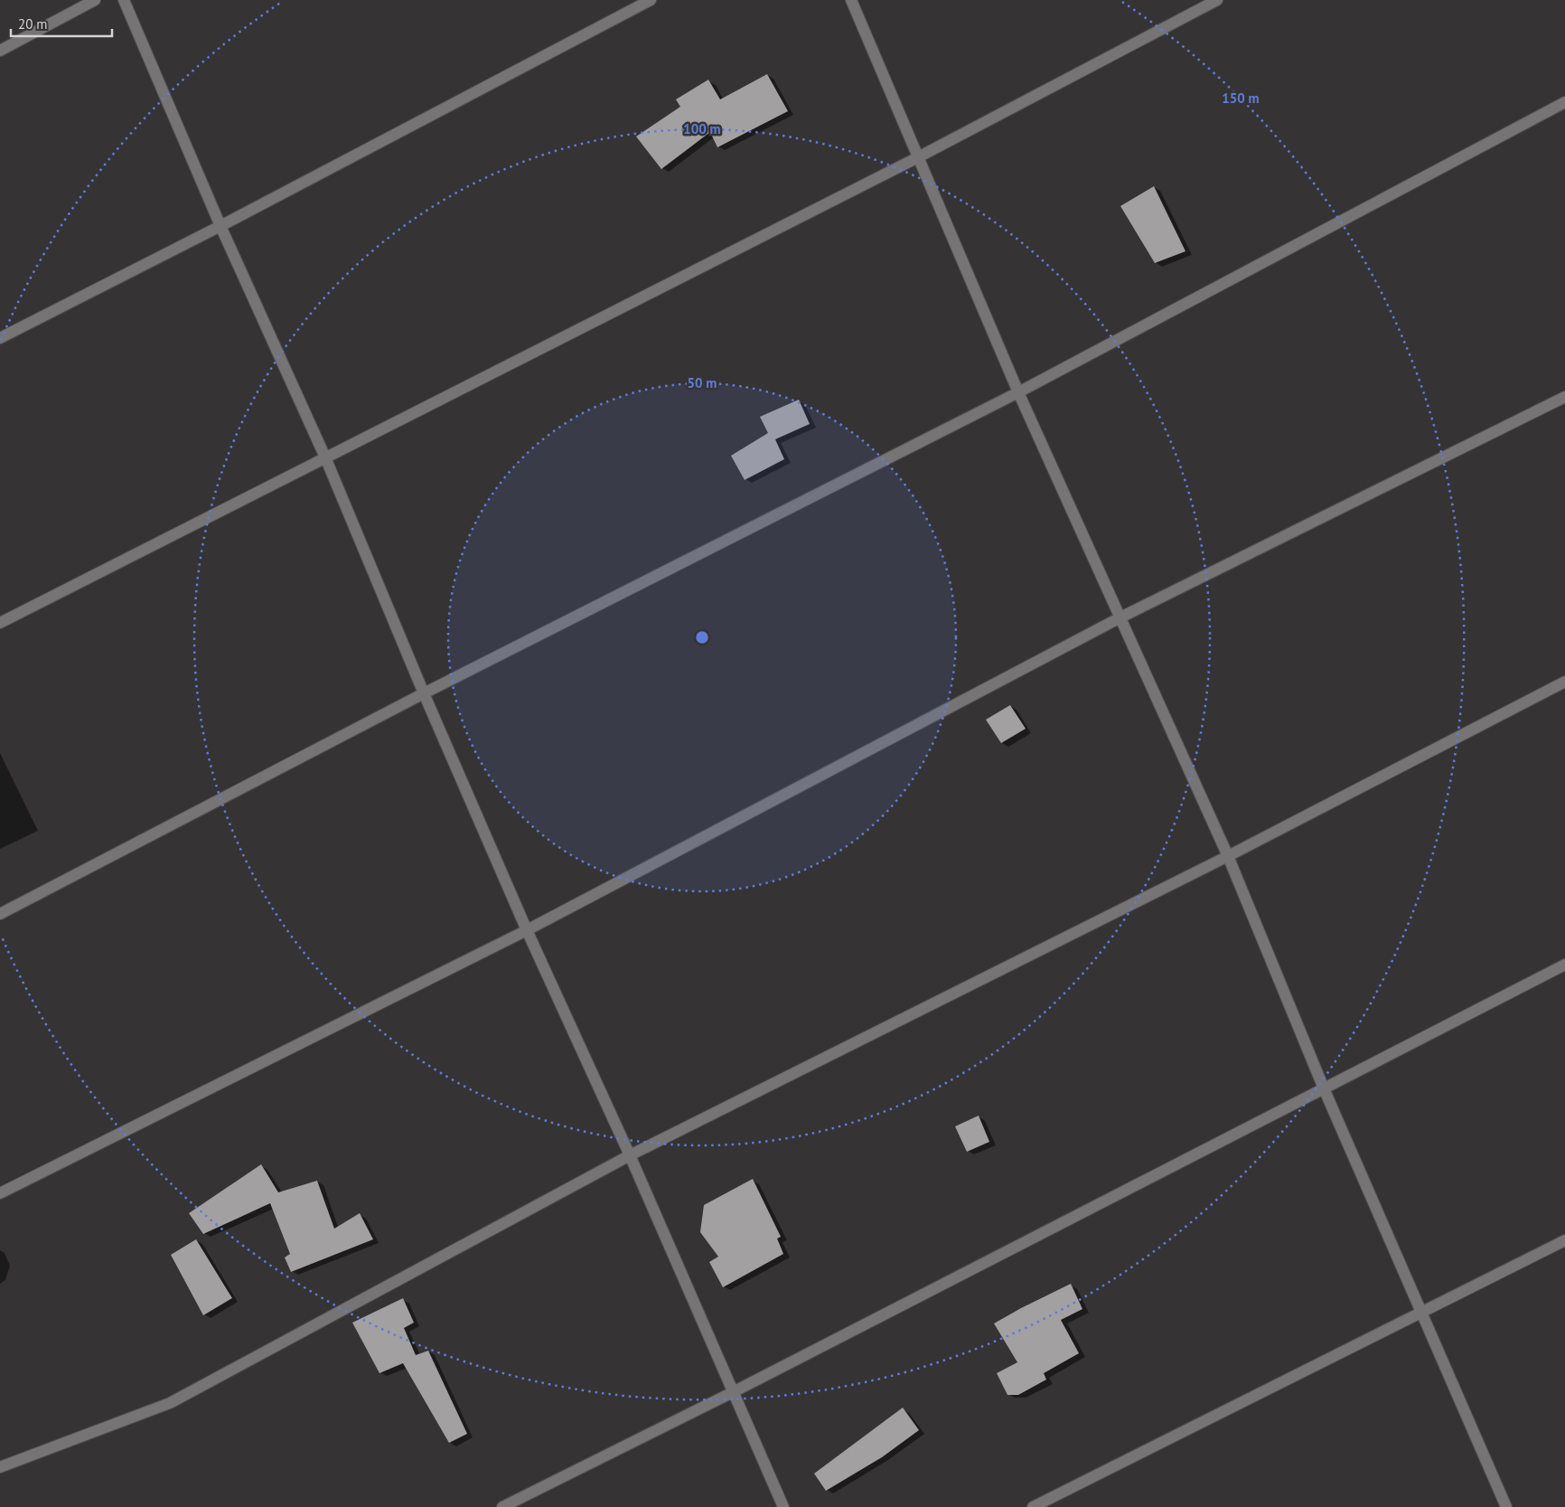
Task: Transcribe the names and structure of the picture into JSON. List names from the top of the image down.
{
  "scale_bar": "20 m",
  "rings": ["150 m", "100 m", "50 m"]
}
